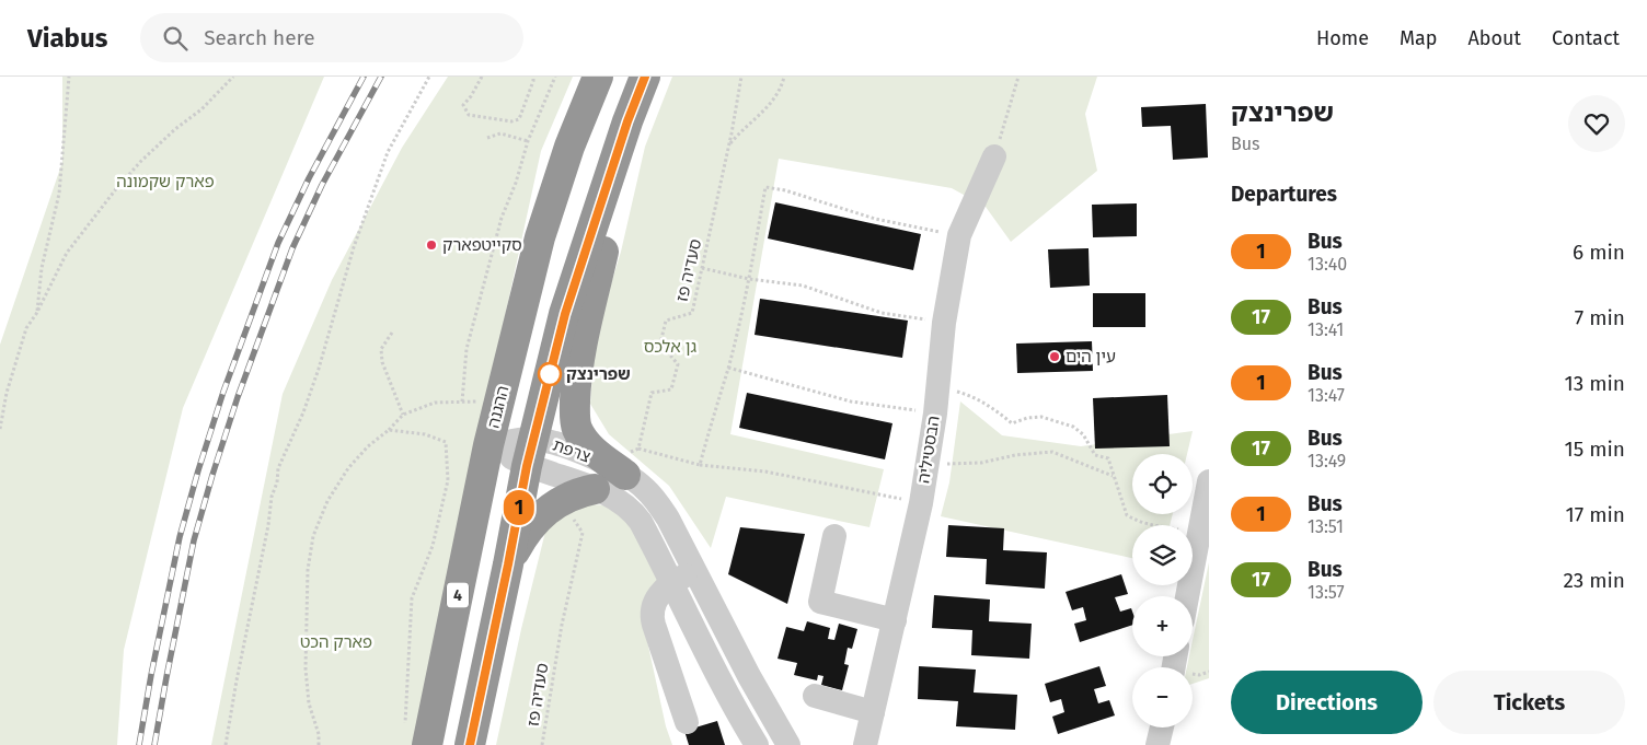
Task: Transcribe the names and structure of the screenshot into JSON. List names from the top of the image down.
{
  "streets": {
    "highway": ["ההגנה", "4"],
    "street": ["הבסטיליה", "צרפת"],
    "path": ["סעדיה פז"]
  },
  "crossings": [
    ["ההגנה", "צרפת"]
  ],
  "parks": ["פארק שקמונה", "גן אלכס", "פארק הכט"],
  "places": ["סקייטפארק", "עין הים", "שפרינצק"],
  "lines": ["bus line 1"],
  "page": {
    "header": "Viabus",
    "search": "Search here",
    "nav": [
      "Home",
      "Map",
      "About",
      "Contact"
    ],
    "on_map": "1",
    "heading": [
      ["שפרינצק", "Bus"],
      "Departures"
    ],
    "list": [
      {
        "mark": "1",
        "name": "Bus",
        "note": "13:40",
        "value": "6 min"
      },
      {
        "mark": "17",
        "name": "Bus",
        "note": "13:41",
        "value": "7 min"
      },
      {
        "mark": "1",
        "name": "Bus",
        "note": "13:47",
        "value": "13 min"
      },
      {
        "mark": "17",
        "name": "Bus",
        "note": "13:49",
        "value": "15 min"
      },
      {
        "mark": "1",
        "name": "Bus",
        "note": "13:51",
        "value": "17 min"
      },
      {
        "mark": "17",
        "name": "Bus",
        "note": "13:57",
        "value": "23 min"
      }
    ],
    "map_buttons": ["+", "−"],
    "buttons": ["Directions", "Tickets"]
  }
}
